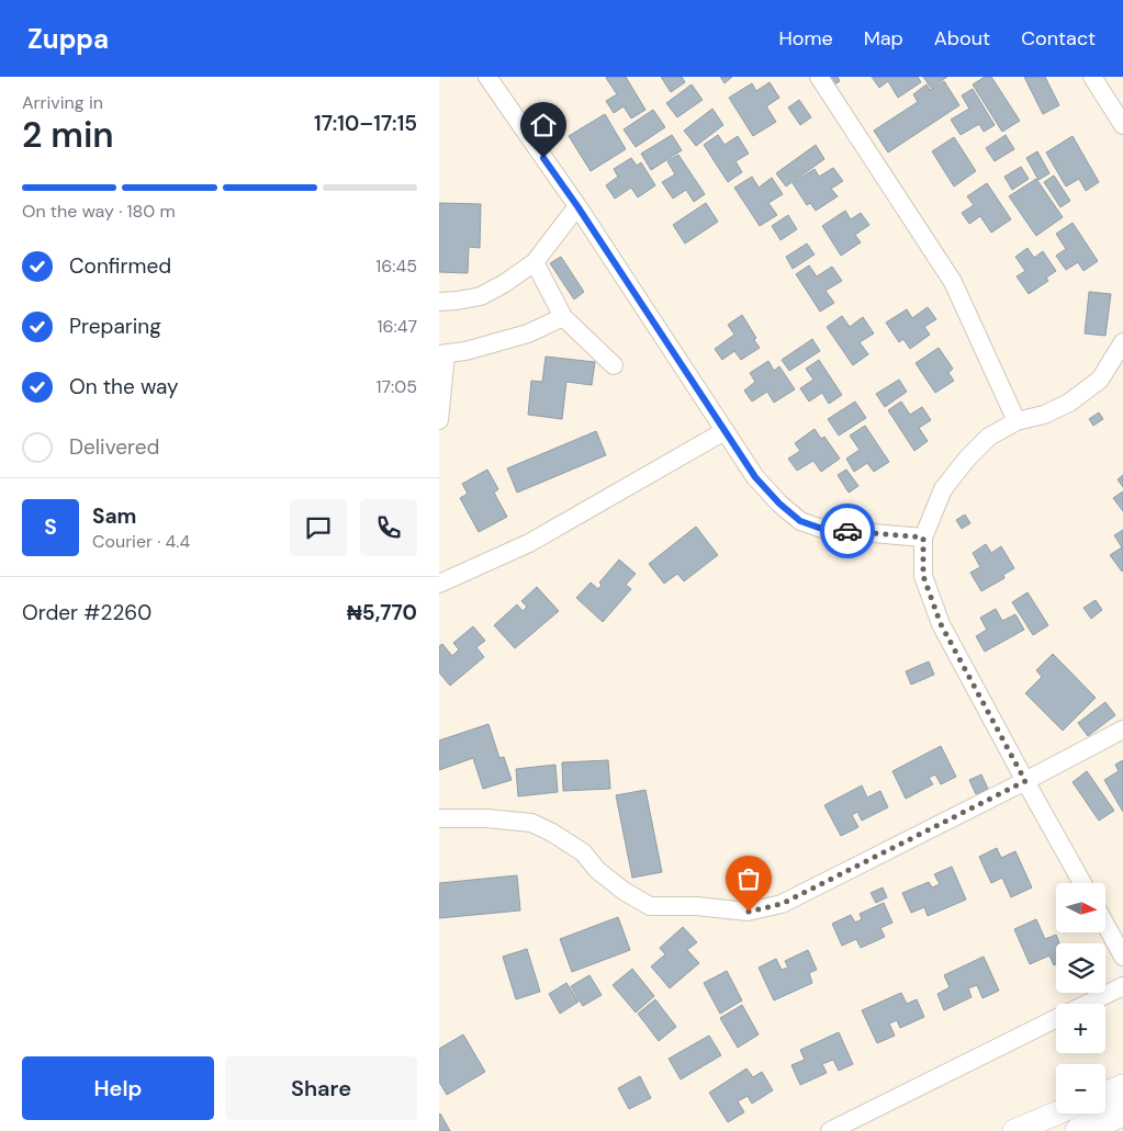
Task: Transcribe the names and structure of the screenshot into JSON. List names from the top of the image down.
{
  "north": "right",
  "page": {
    "header": "Zuppa",
    "nav": [
      "Home",
      "Map",
      "About",
      "Contact"
    ],
    "heading": ["2 min", "Arriving in", "17:10–17:15"],
    "panel": [
      "Sam",
      "Courier · 4.4",
      "Order #2260",
      "₦5,770"
    ],
    "bar": "On the way · 180 m",
    "list": [
      ["Confirmed", "16:45"],
      ["Preparing", "16:47"],
      ["On the way", "17:05"],
      "Delivered"
    ],
    "round": "S",
    "map_buttons": ["+", "−"],
    "buttons": ["Help", "Share"]
  }
}
